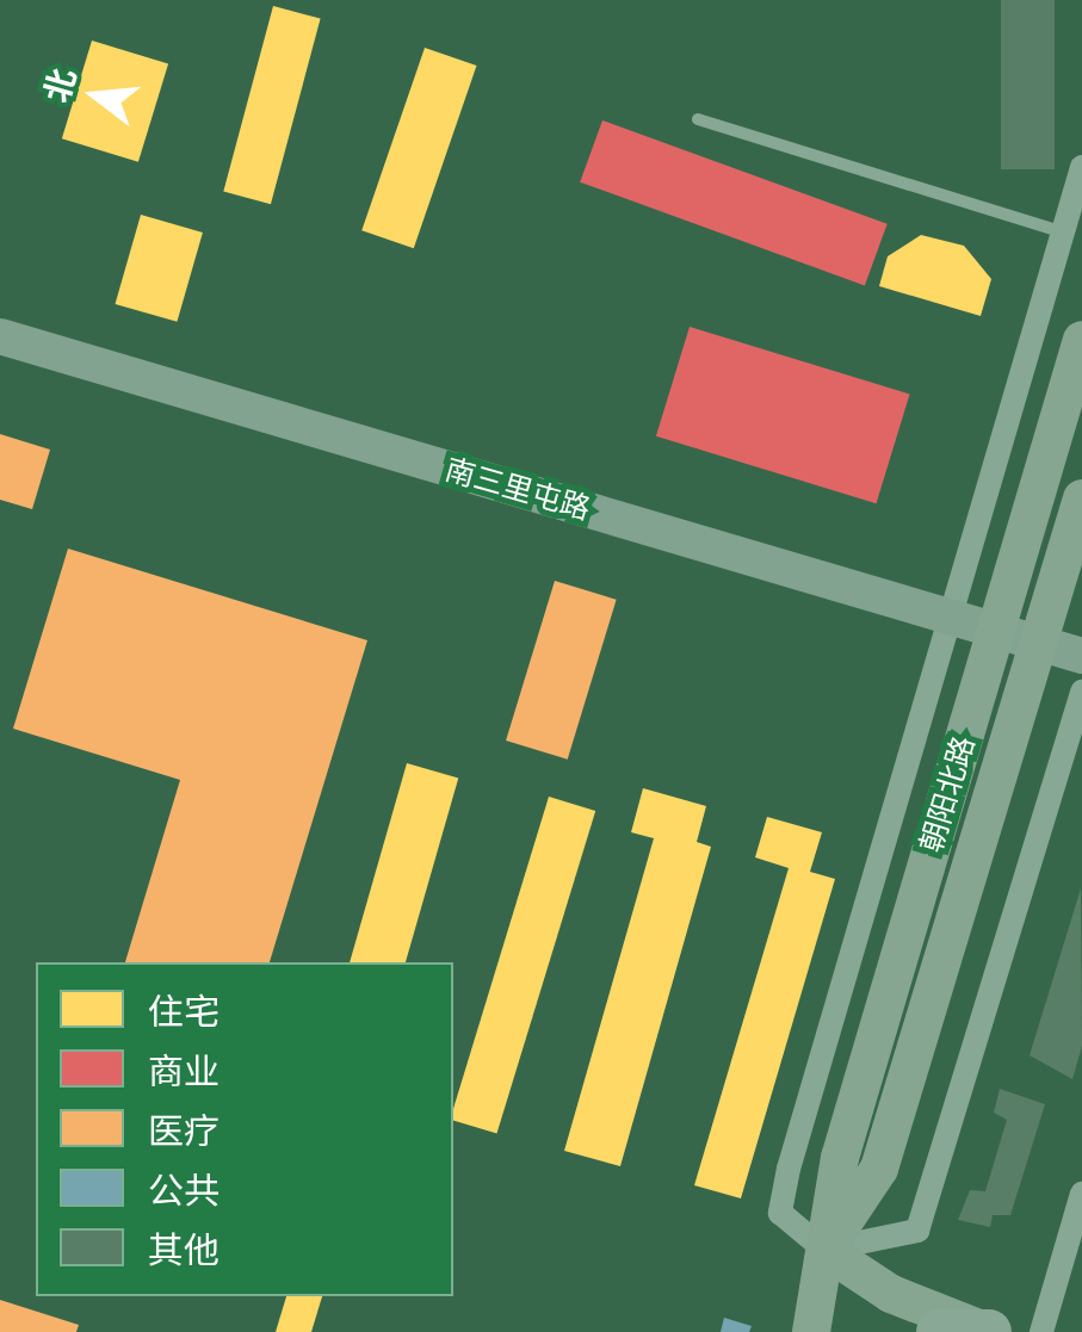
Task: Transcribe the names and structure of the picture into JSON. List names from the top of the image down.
{
  "streets": {
    "main road": ["朝阳北路"],
    "street": ["南三里屯路"]
  },
  "crossings": [
    ["南三里屯路", "朝阳北路"]
  ],
  "legend": [
    "住宅",
    "商业",
    "医疗",
    "公共",
    "其他"
  ],
  "north": "left"
}
